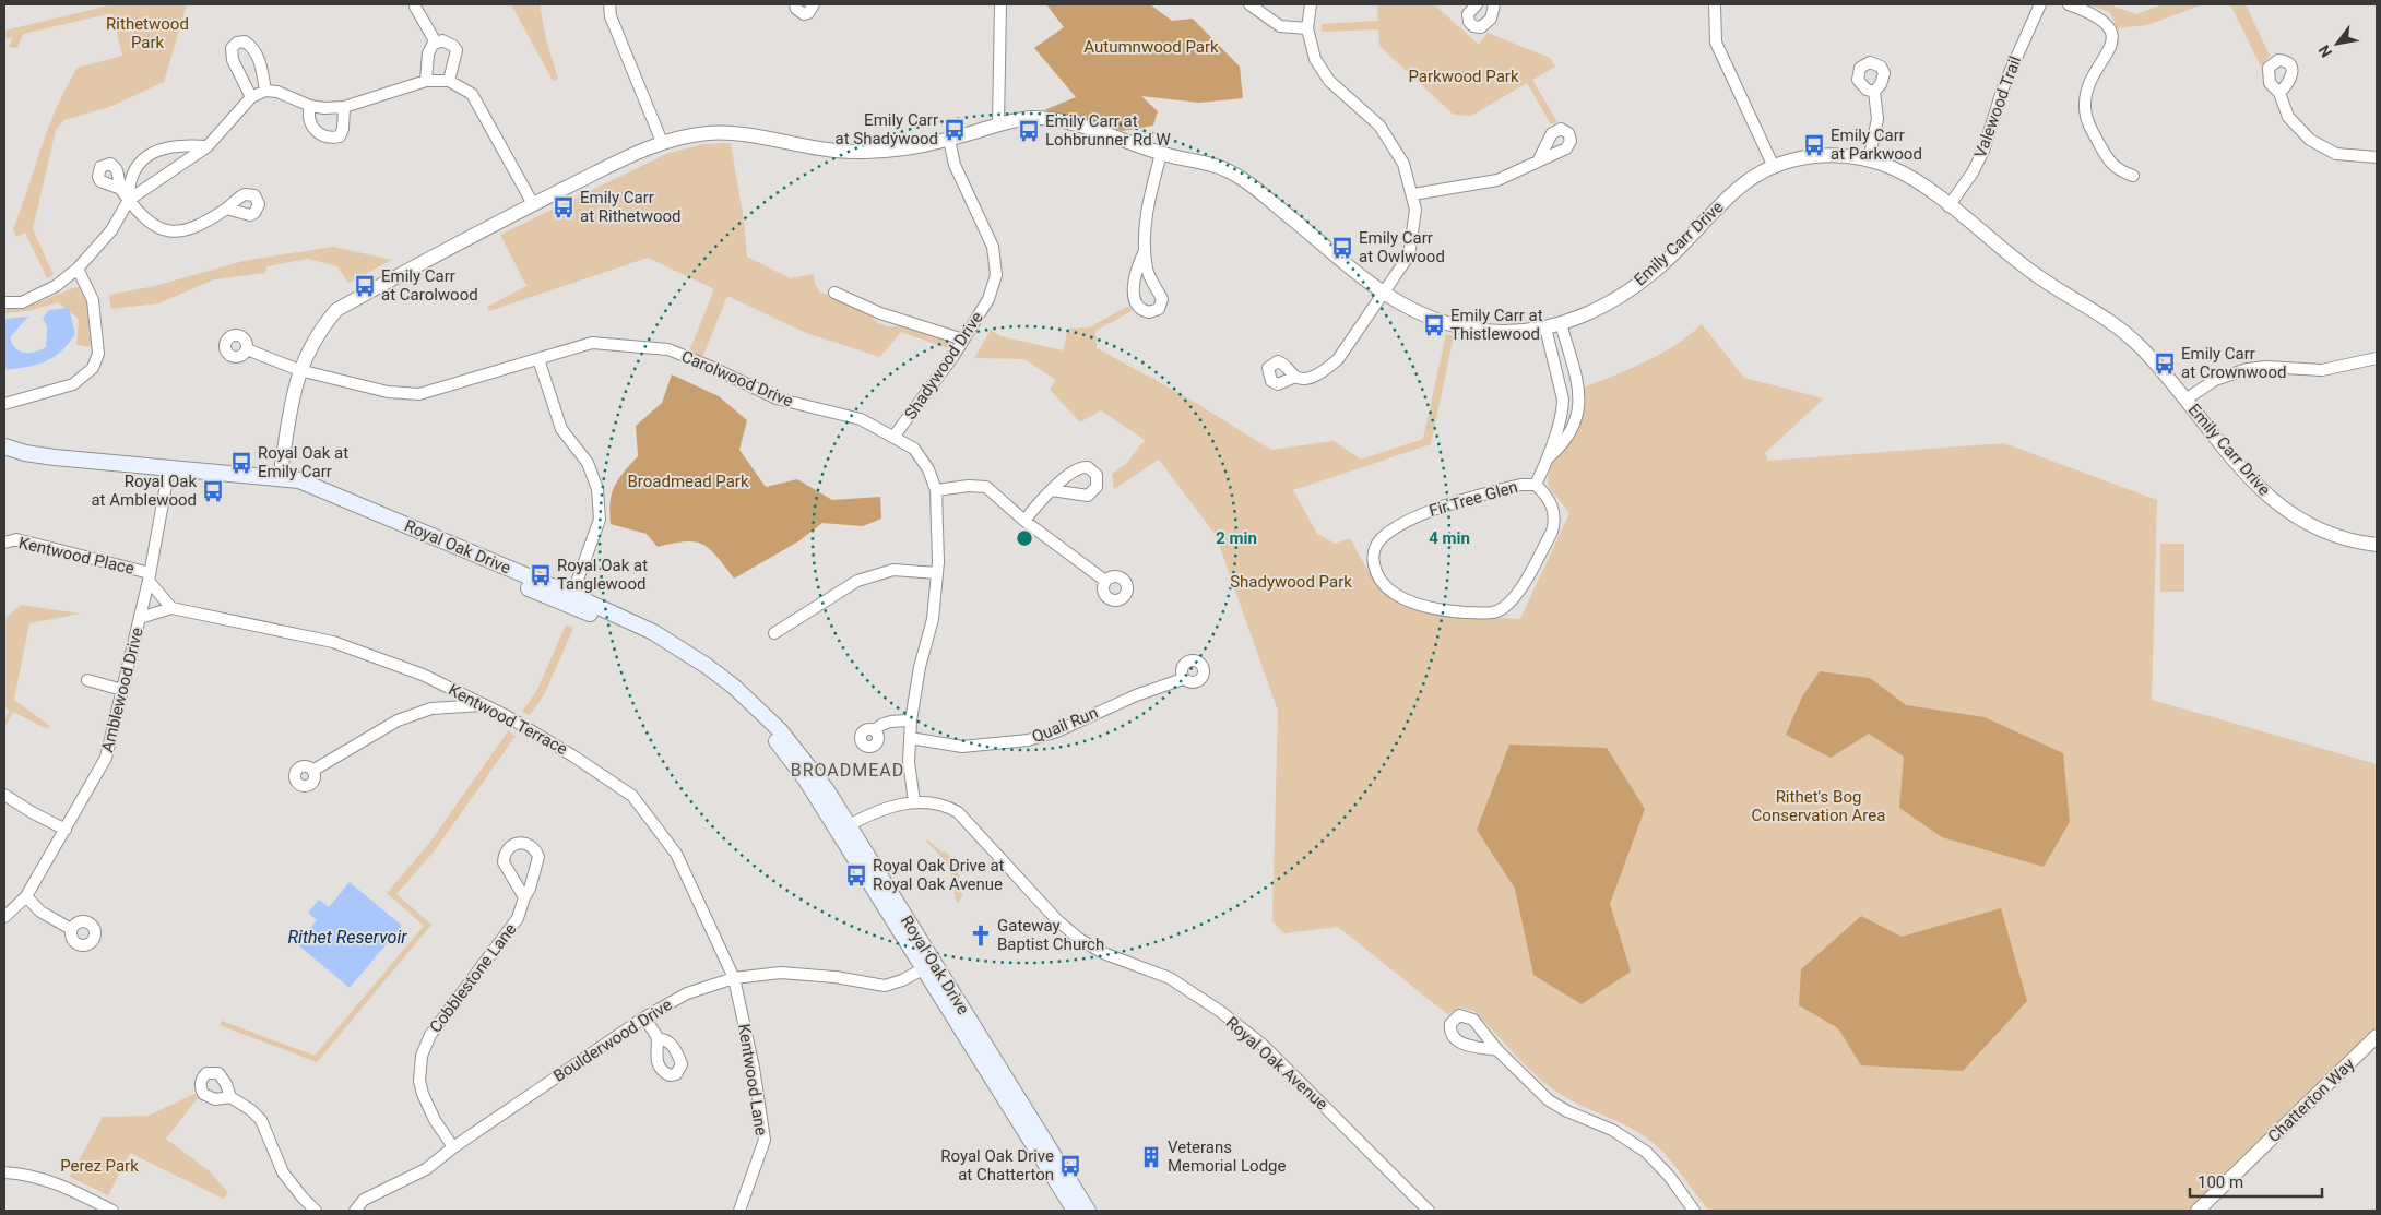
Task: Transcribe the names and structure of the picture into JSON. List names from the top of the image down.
{
  "streets": {
    "main road": ["Royal Oak Drive"],
    "street": [
      "Valewood Trail",
      "Emily Carr Drive",
      "Shadywood Drive",
      "Carolwood Drive",
      "Fir Tree Glen",
      "Kentwood Place",
      "Amblewood Drive",
      "Kentwood Terrace",
      "Quail Run",
      "Cobblestone Lane",
      "Boulderwood Drive",
      "Royal Oak Avenue",
      "Kentwood Lane",
      "Chatterton Way"
    ]
  },
  "crossings": [
    ["Valewood Trail", "Emily Carr Drive"],
    ["Emily Carr Drive", "Shadywood Drive"],
    ["Emily Carr Drive", "Carolwood Drive"],
    ["Emily Carr Drive", "Fir Tree Glen"],
    ["Emily Carr Drive", "Royal Oak Drive"],
    ["Shadywood Drive", "Carolwood Drive"],
    ["Carolwood Drive", "Quail Run"],
    ["Carolwood Drive", "Royal Oak Avenue"],
    ["Royal Oak Drive", "Amblewood Drive"],
    ["Royal Oak Drive", "Boulderwood Drive"],
    ["Royal Oak Drive", "Royal Oak Avenue"],
    ["Kentwood Place", "Amblewood Drive"],
    ["Amblewood Drive", "Kentwood Terrace"],
    ["Kentwood Terrace", "Boulderwood Drive"],
    ["Kentwood Terrace", "Kentwood Lane"],
    ["Cobblestone Lane", "Boulderwood Drive"],
    ["Boulderwood Drive", "Kentwood Lane"]
  ],
  "districts": ["BROADMEAD"],
  "water": ["Rithet Reservoir"],
  "parks": [
    "Rithetwood Park",
    "Autumnwood Park",
    "Parkwood Park",
    "Broadmead Park",
    "Shadywood Park",
    "Rithet's Bog Conservation Area",
    "Perez Park"
  ],
  "places": {
    "bus stop": [
      "Emily Carr at Shadywood",
      "Emily Carr at Lohbrunner Rd W",
      "Emily Carr at Parkwood",
      "Emily Carr at Rithetwood",
      "Emily Carr at Owlwood",
      "Emily Carr at Carolwood",
      "Emily Carr at Thistlewood",
      "Emily Carr at Crownwood",
      "Royal Oak at Emily Carr",
      "Royal Oak at Amblewood",
      "Royal Oak at Tanglewood",
      "Royal Oak Drive at Royal Oak Avenue",
      "Royal Oak Drive at Chatterton"
    ],
    "church": ["Gateway Baptist Church"],
    "building": ["Veterans Memorial Lodge"]
  },
  "scale_bar": "100 m",
  "north": "bottom left",
  "rings": ["2 min", "4 min"]
}
